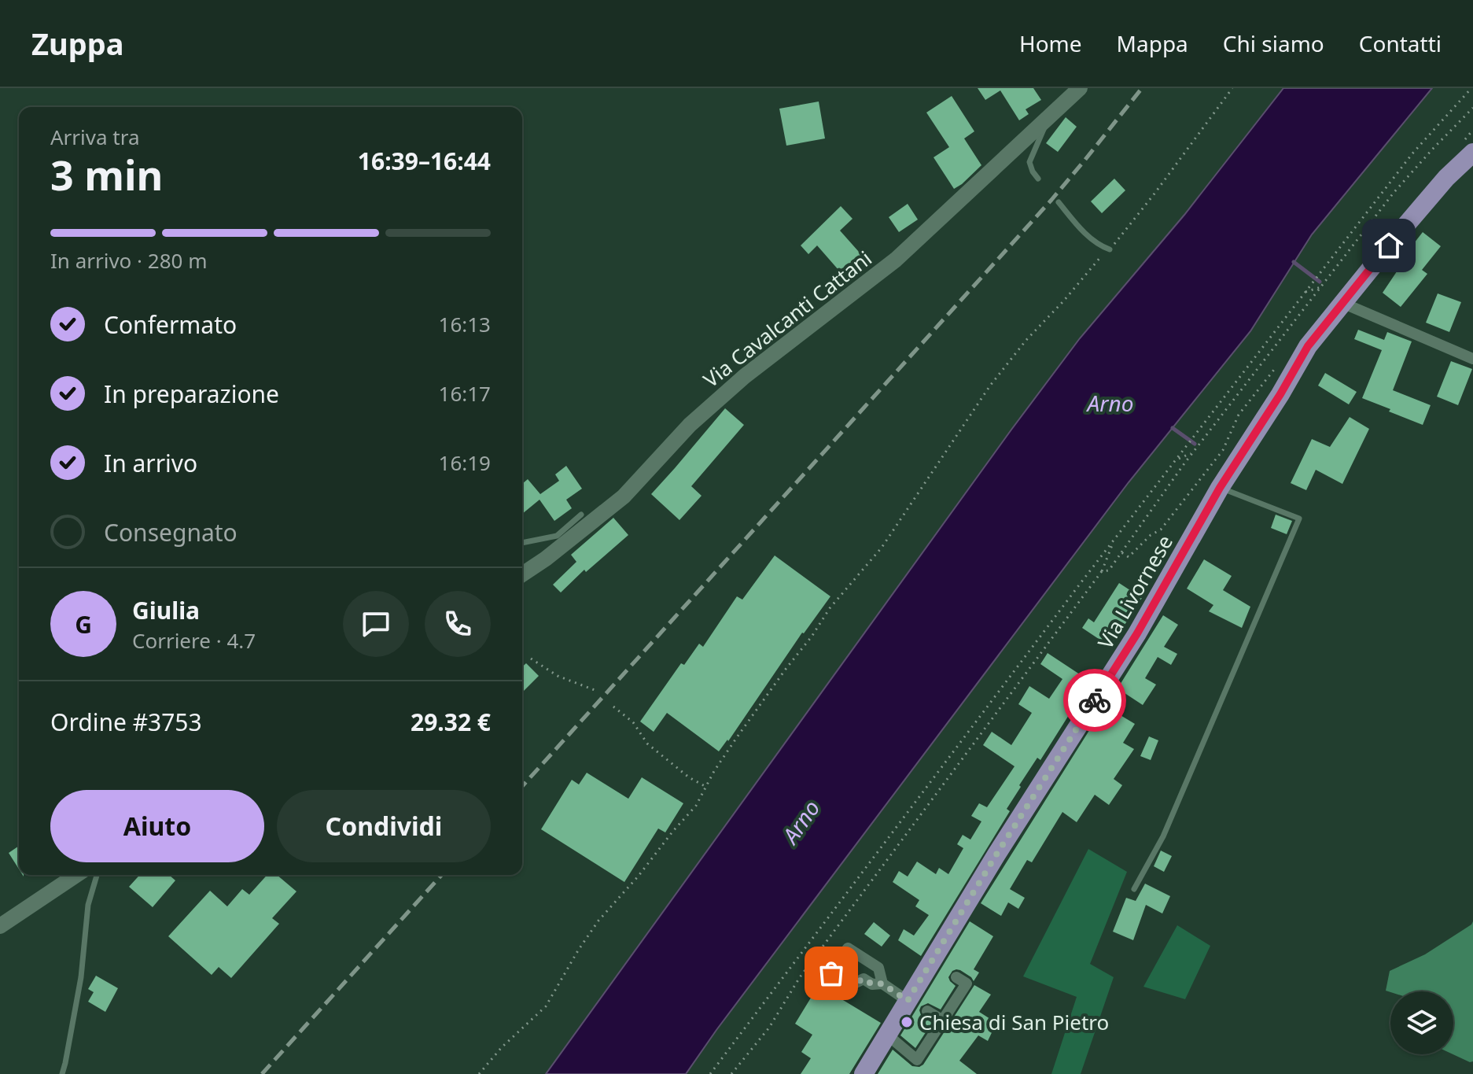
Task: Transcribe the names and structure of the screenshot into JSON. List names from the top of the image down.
{
  "streets": {
    "main road": ["Via Livornese"],
    "street": ["Via Cavalcanti Cattani"]
  },
  "water": ["Arno"],
  "places": ["Chiesa di San Pietro"],
  "page": {
    "header": "Zuppa",
    "nav": [
      "Home",
      "Mappa",
      "Chi siamo",
      "Contatti"
    ],
    "heading": ["3 min", "Arriva tra", "16:39–16:44"],
    "panel": [
      "Giulia",
      "Corriere · 4.7",
      "Ordine #3753",
      "29.32 €"
    ],
    "bar": "In arrivo · 280 m",
    "list": [
      ["Confermato", "16:13"],
      ["In preparazione", "16:17"],
      ["In arrivo", "16:19"],
      "Consegnato"
    ],
    "round": "G",
    "buttons": ["Aiuto", "Condividi"]
  }
}
